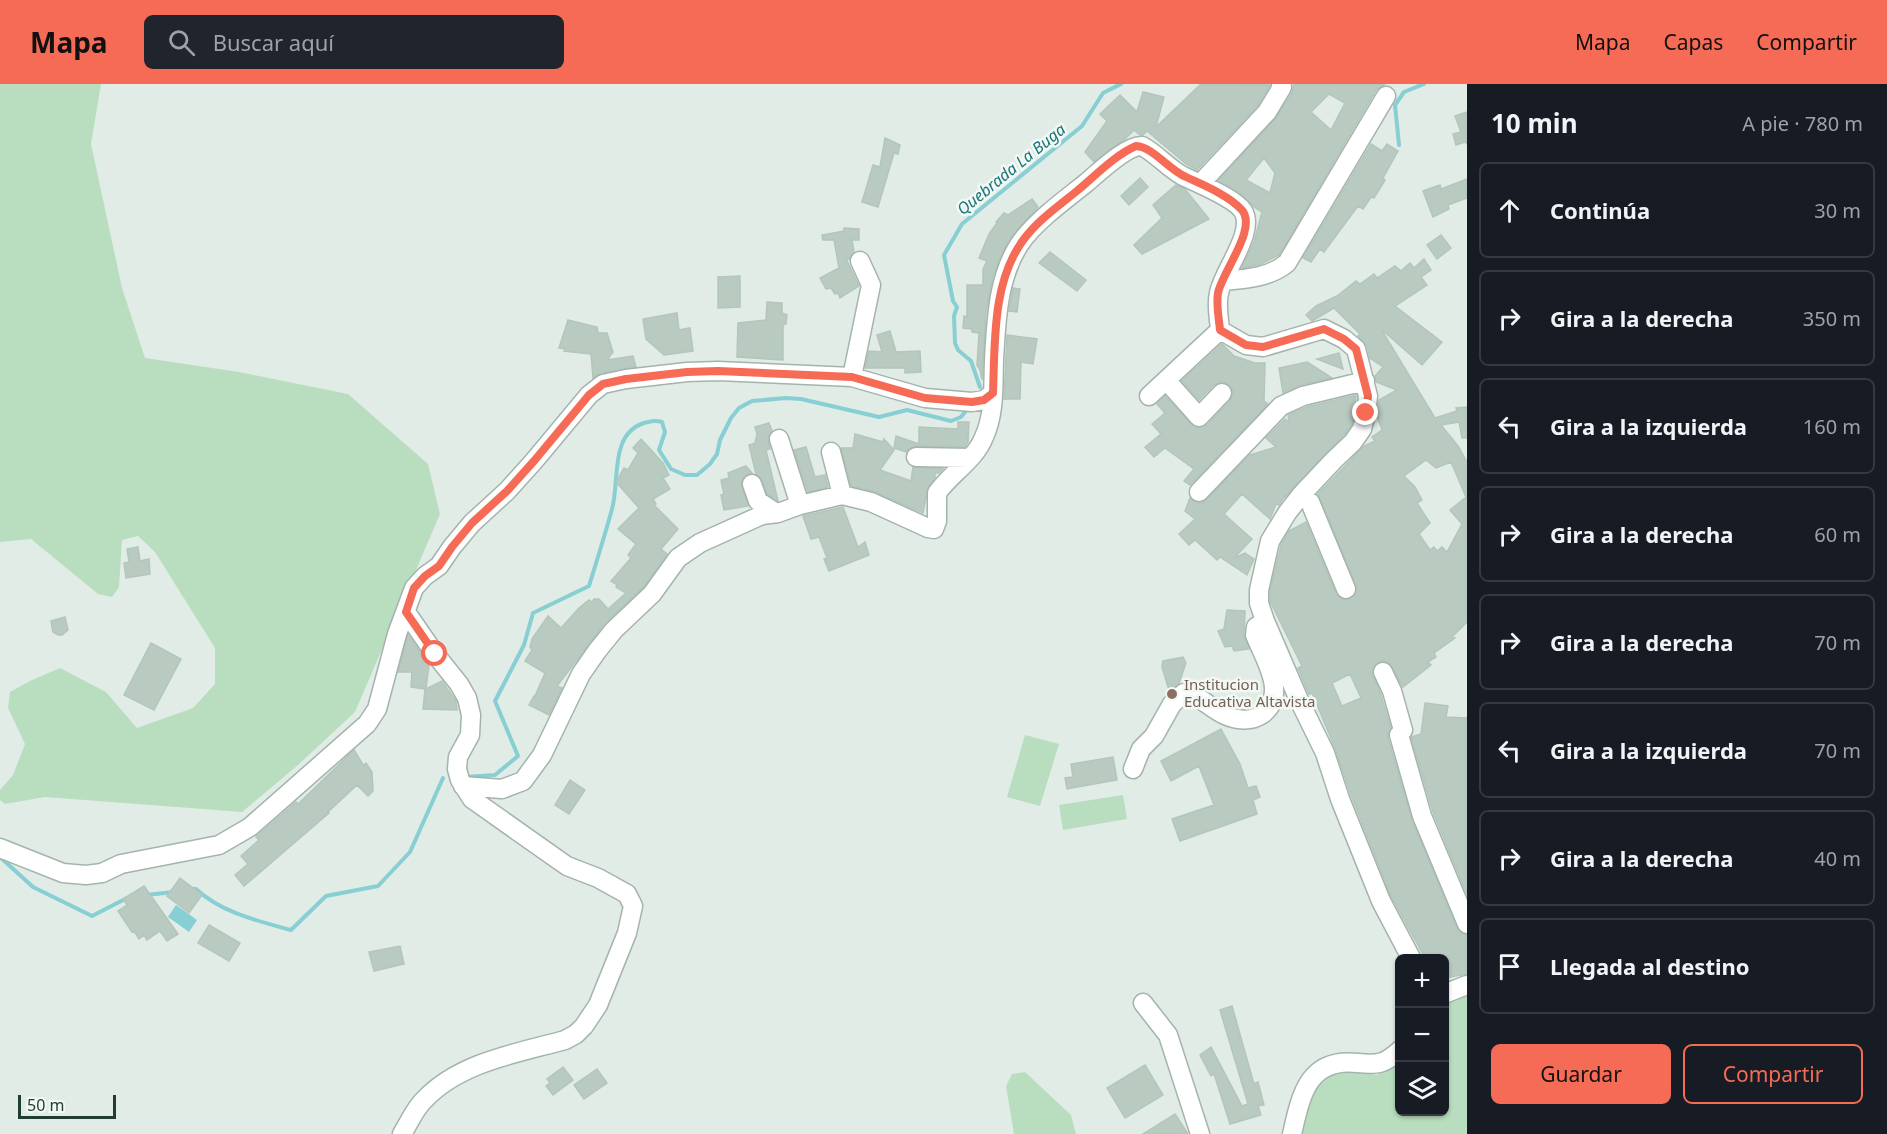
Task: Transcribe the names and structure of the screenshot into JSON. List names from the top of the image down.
{
  "water": ["Quebrada La Buga"],
  "places": ["Institucion Educativa Altavista"],
  "scale_bar": "50 m",
  "page": {
    "header": "Mapa",
    "search": "Buscar aquí",
    "nav": ["Mapa", "Capas", "Compartir"],
    "heading": ["10 min", "A pie · 780 m"],
    "list": [
      ["Continúa", "30 m"],
      ["Gira a la derecha", "350 m"],
      ["Gira a la izquierda", "160 m"],
      ["Gira a la derecha", "60 m"],
      ["Gira a la derecha", "70 m"],
      ["Gira a la izquierda", "70 m"],
      ["Gira a la derecha", "40 m"],
      "Llegada al destino"
    ],
    "map_buttons": ["+", "−"],
    "buttons": ["Guardar", "Compartir"],
    "scale": "50 m"
  }
}
